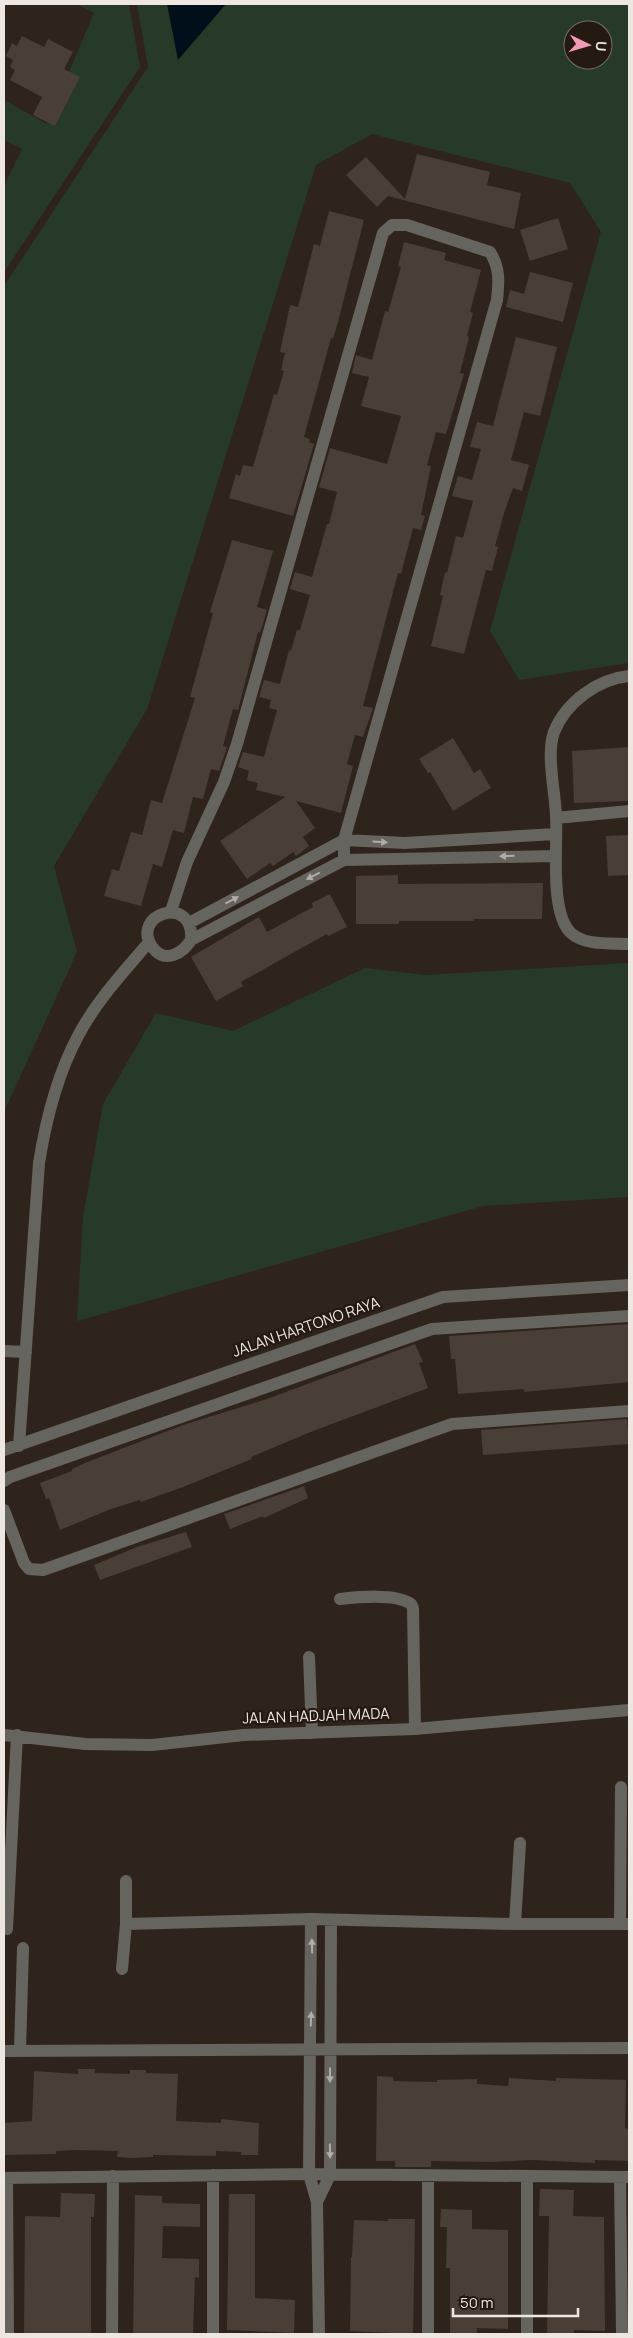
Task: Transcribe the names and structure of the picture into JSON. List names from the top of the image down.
{
  "streets": {
    "street": ["JALAN HARTONO RAYA", "JALAN HADJAH MADA"]
  },
  "scale_bar": "50 m",
  "north": "right"
}
